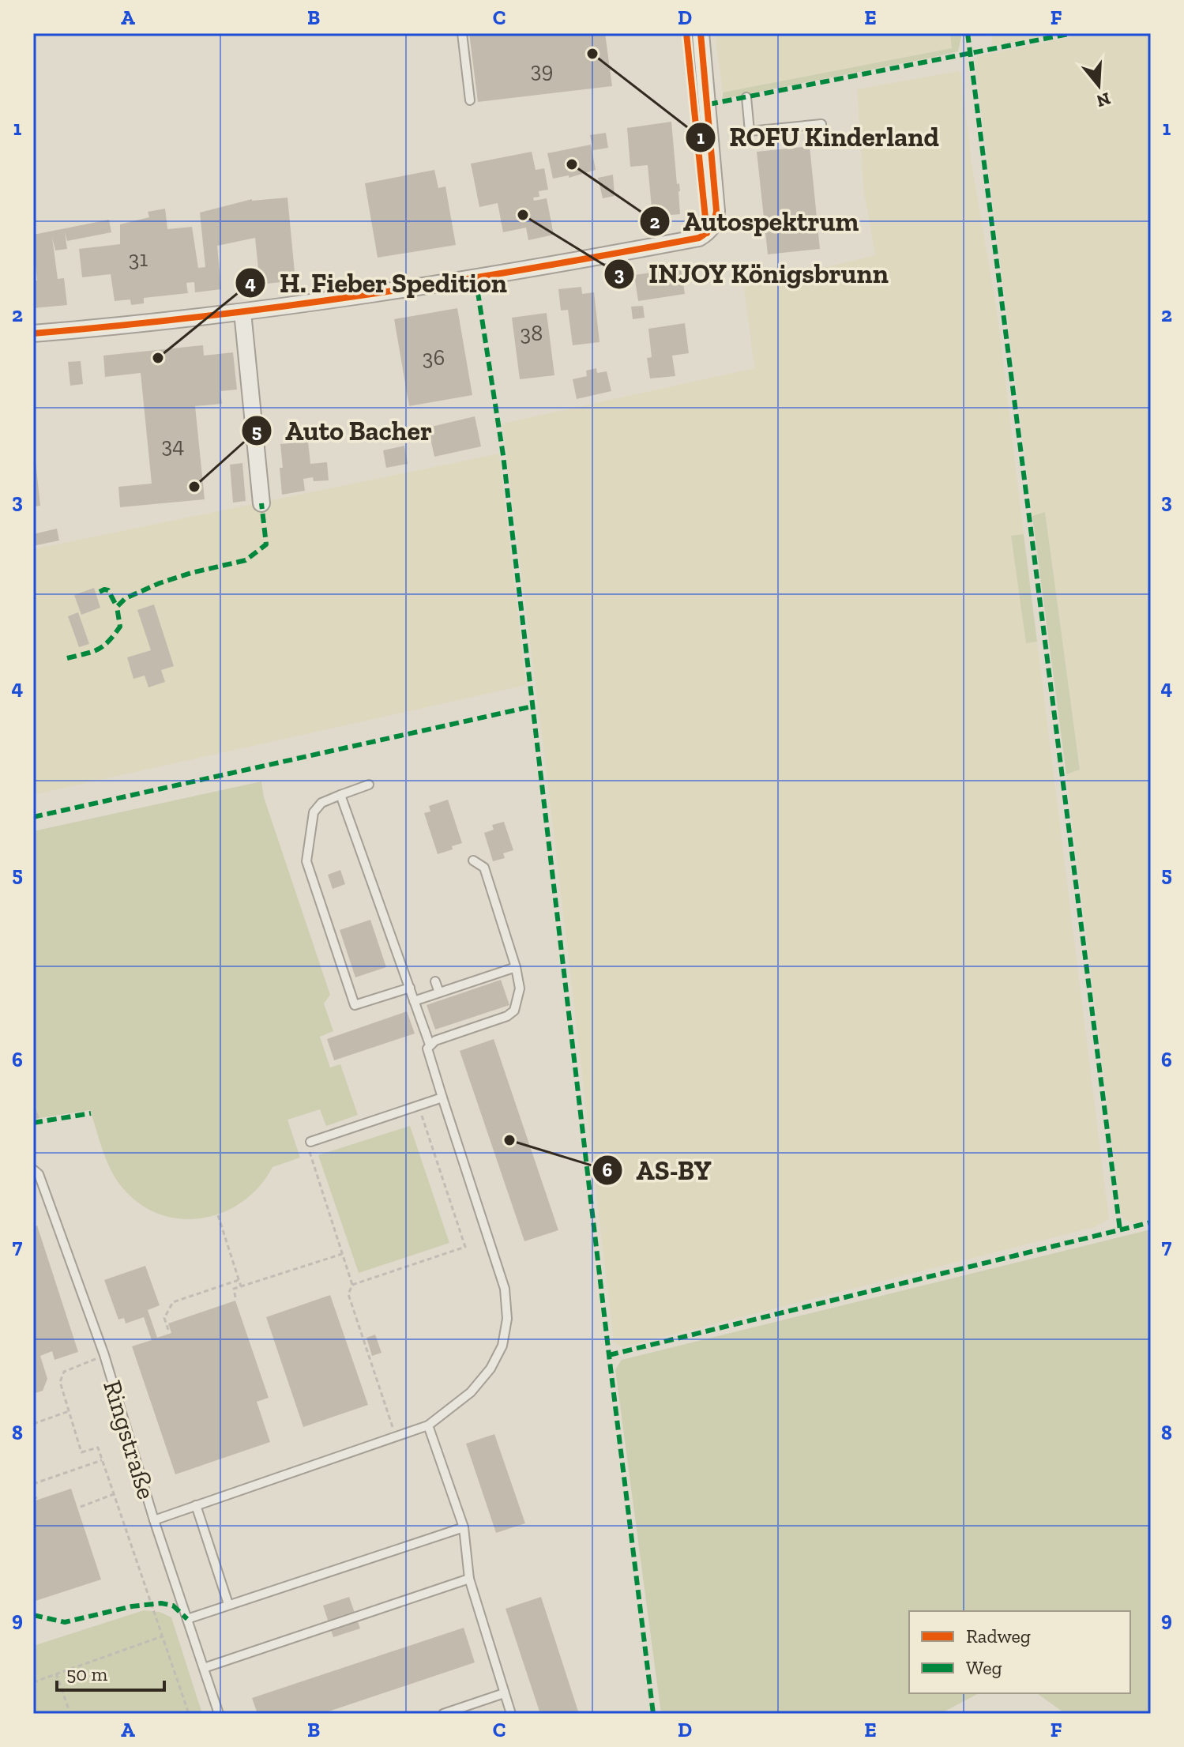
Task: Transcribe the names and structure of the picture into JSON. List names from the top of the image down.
{
  "streets": {
    "lane": ["Ringstraße"]
  },
  "places": [
    "ROFU Kinderland",
    "Autospektrum",
    "INJOY Königsbrunn",
    "H. Fieber Spedition",
    "Auto Bacher",
    "AS-BY"
  ],
  "house_numbers": [
    "39",
    "31",
    "38",
    "36",
    "34"
  ],
  "legend": ["Radweg", "Weg"],
  "scale_bar": "50 m",
  "north": "bottom",
  "grid": {
    "columns": [
      "A",
      "B",
      "C",
      "D",
      "E",
      "F"
    ],
    "rows": [
      "1",
      "2",
      "3",
      "4",
      "5",
      "6",
      "7",
      "8",
      "9"
    ]
  }
}
